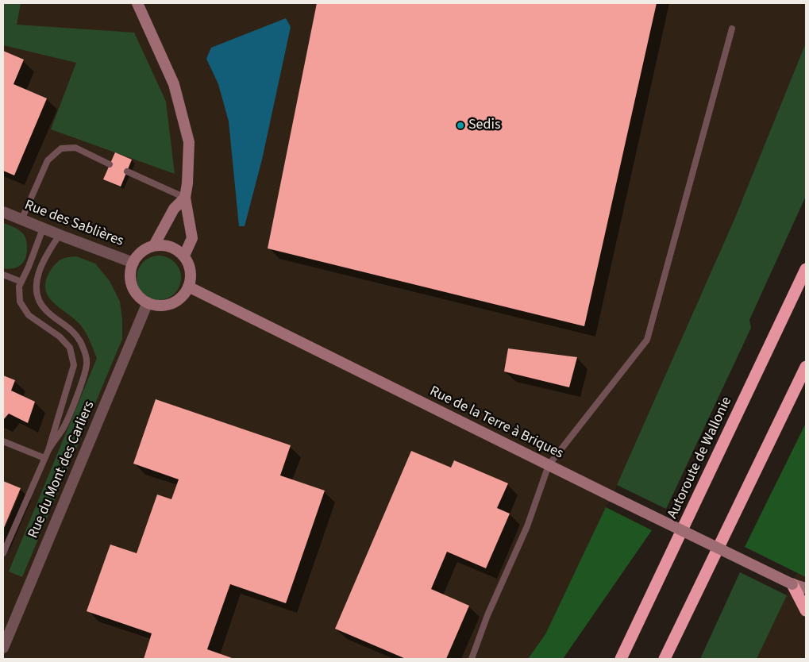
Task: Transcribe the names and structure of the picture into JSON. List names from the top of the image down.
{
  "streets": {
    "highway": ["Autoroute de Wallonie"],
    "main road": ["Rue de la Terre à Briques"],
    "street": ["Rue des Sablières", "Rue du Mont des Carliers"]
  },
  "crossings": [
    ["Rue des Sablières", "Rue de la Terre à Briques"],
    ["Rue des Sablières", "Rue du Mont des Carliers"],
    ["Rue de la Terre à Briques", "Rue du Mont des Carliers"]
  ],
  "places": ["Sedis"]
}
